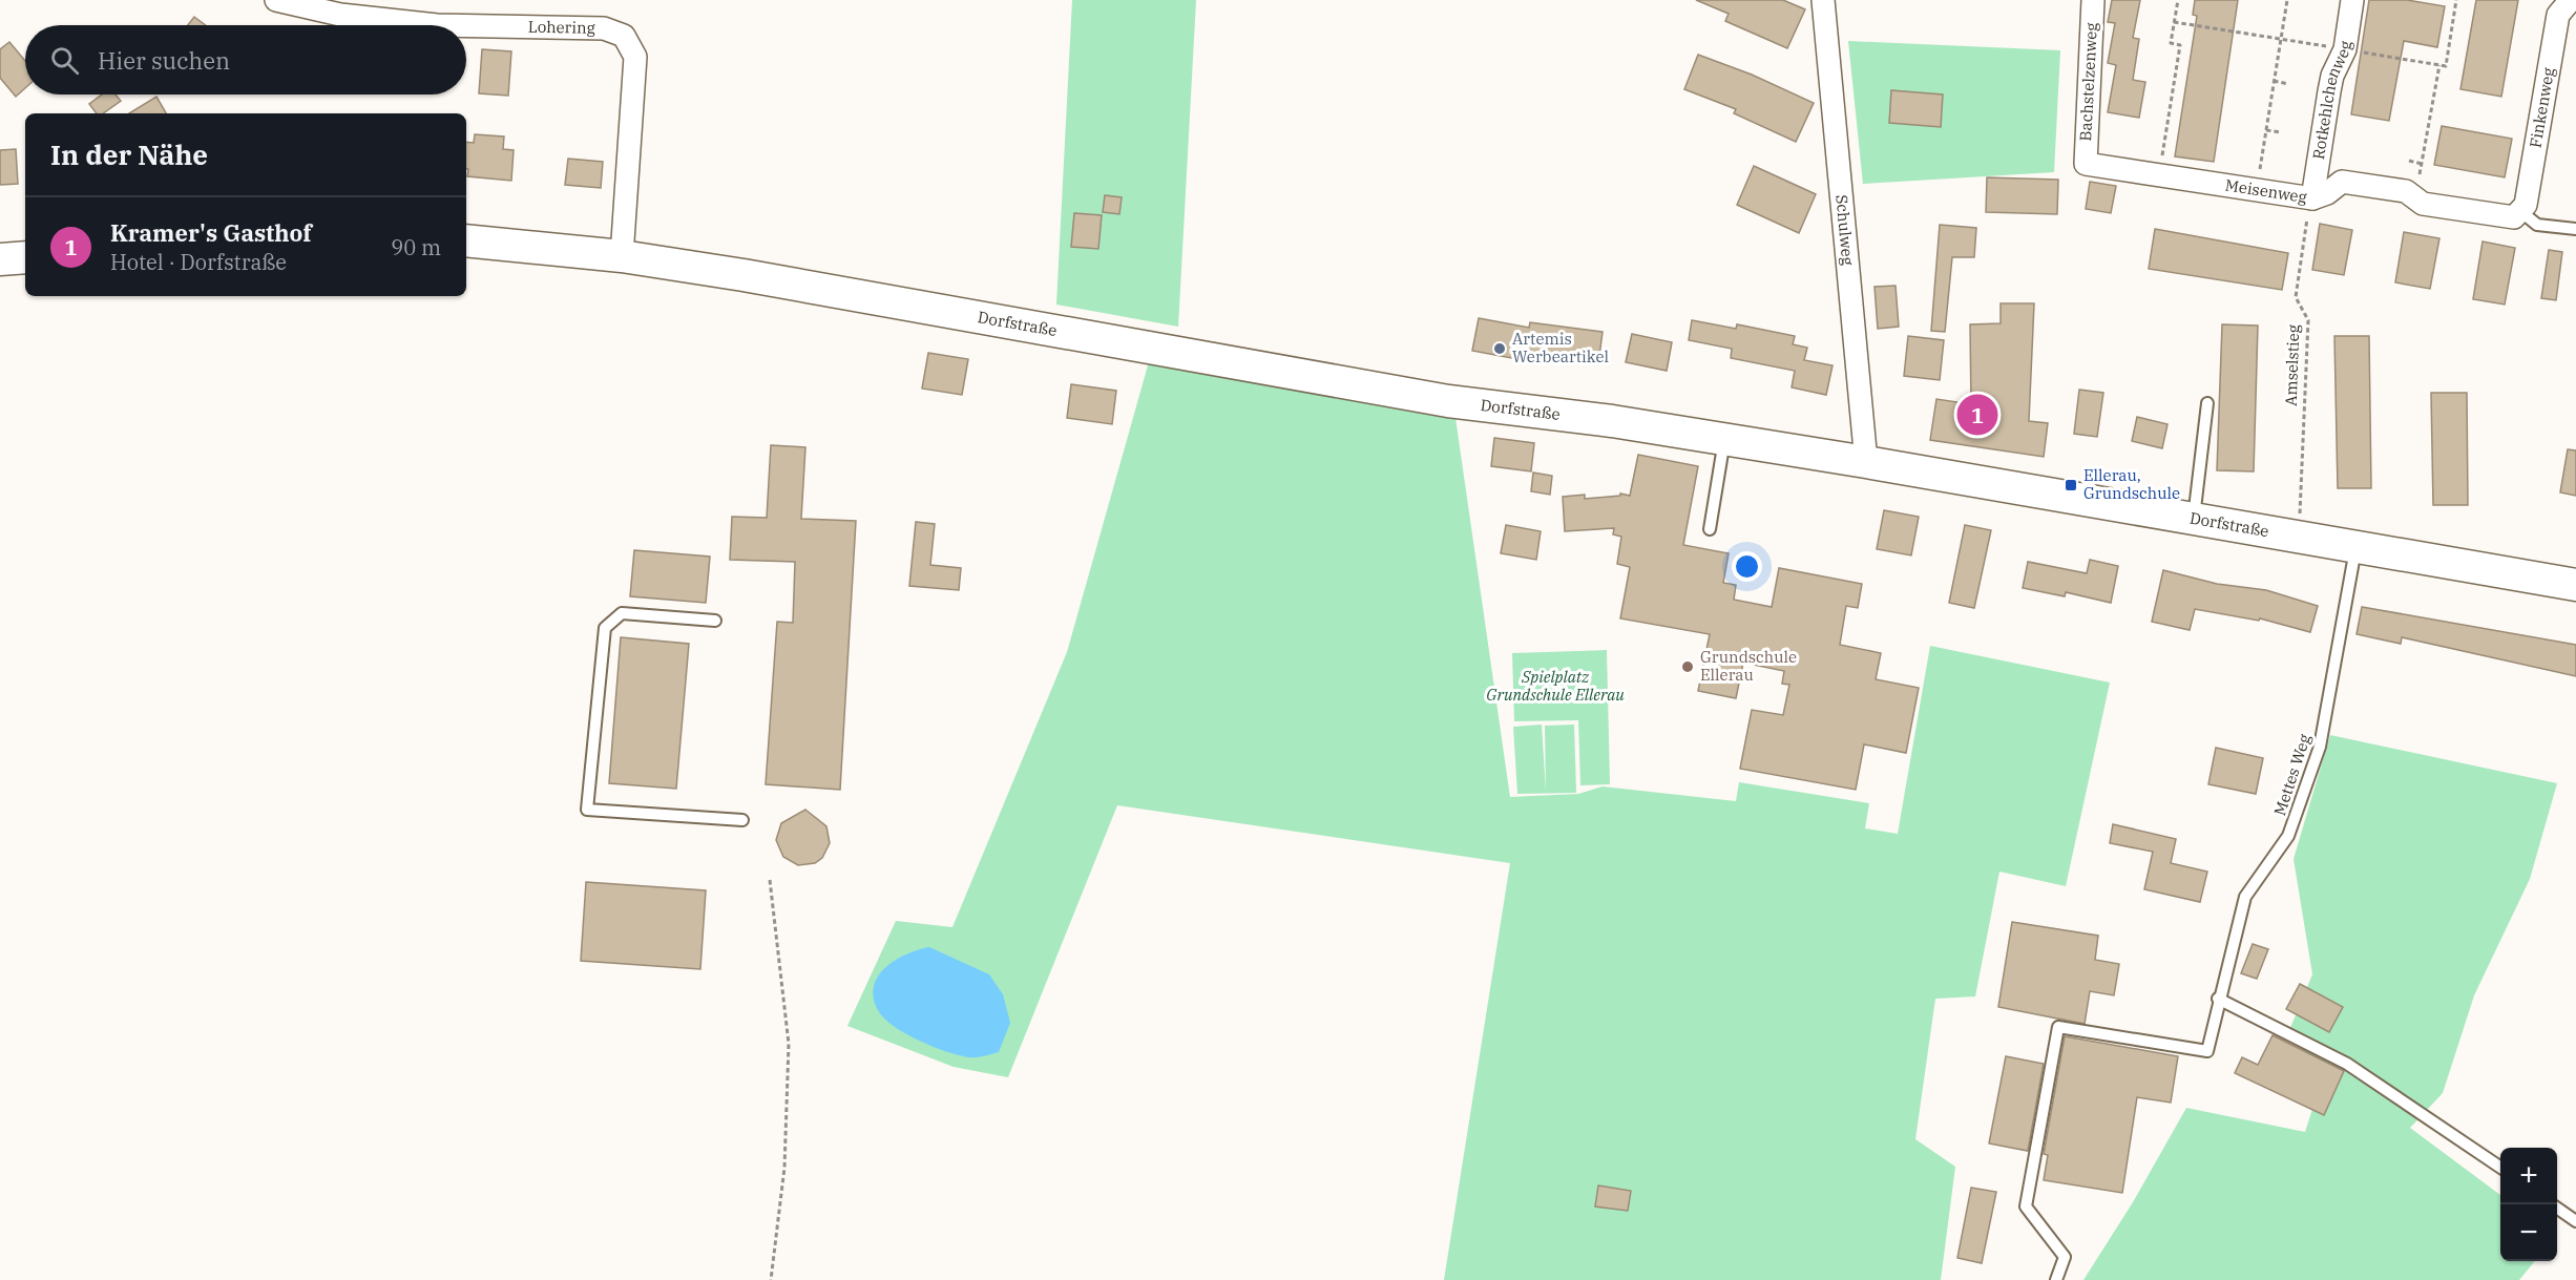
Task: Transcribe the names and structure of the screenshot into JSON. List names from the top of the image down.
{
  "streets": {
    "street": [
      "Lohering",
      "Bachstelzenweg",
      "Rotkehlchenweg",
      "Finkenweg",
      "Meisenweg",
      "Schulweg",
      "Dorfstraße"
    ],
    "lane": ["Mettes Weg"],
    "path": ["Amselstieg"]
  },
  "crossings": [
    ["Lohering", "Dorfstraße"],
    ["Bachstelzenweg", "Meisenweg"],
    ["Rotkehlchenweg", "Meisenweg"],
    ["Rotkehlchenweg", "Amselstieg"],
    ["Finkenweg", "Meisenweg"],
    ["Meisenweg", "Amselstieg"],
    ["Schulweg", "Dorfstraße"],
    ["Dorfstraße", "Amselstieg"],
    ["Dorfstraße", "Mettes Weg"]
  ],
  "parks": ["Spielplatz Grundschule Ellerau"],
  "places": {
    "other": ["Artemis Werbeartikel", "Grundschule Ellerau"],
    "transit": ["Ellerau, Grundschule"]
  },
  "page": {
    "search": "Hier suchen",
    "heading": "In der Nähe",
    "list": [
      {
        "mark": "1",
        "name": "Kramer's Gasthof",
        "note": "Hotel · Dorfstraße",
        "value": "90 m"
      }
    ],
    "pins": "1",
    "map_buttons": ["+", "−"]
  }
}
